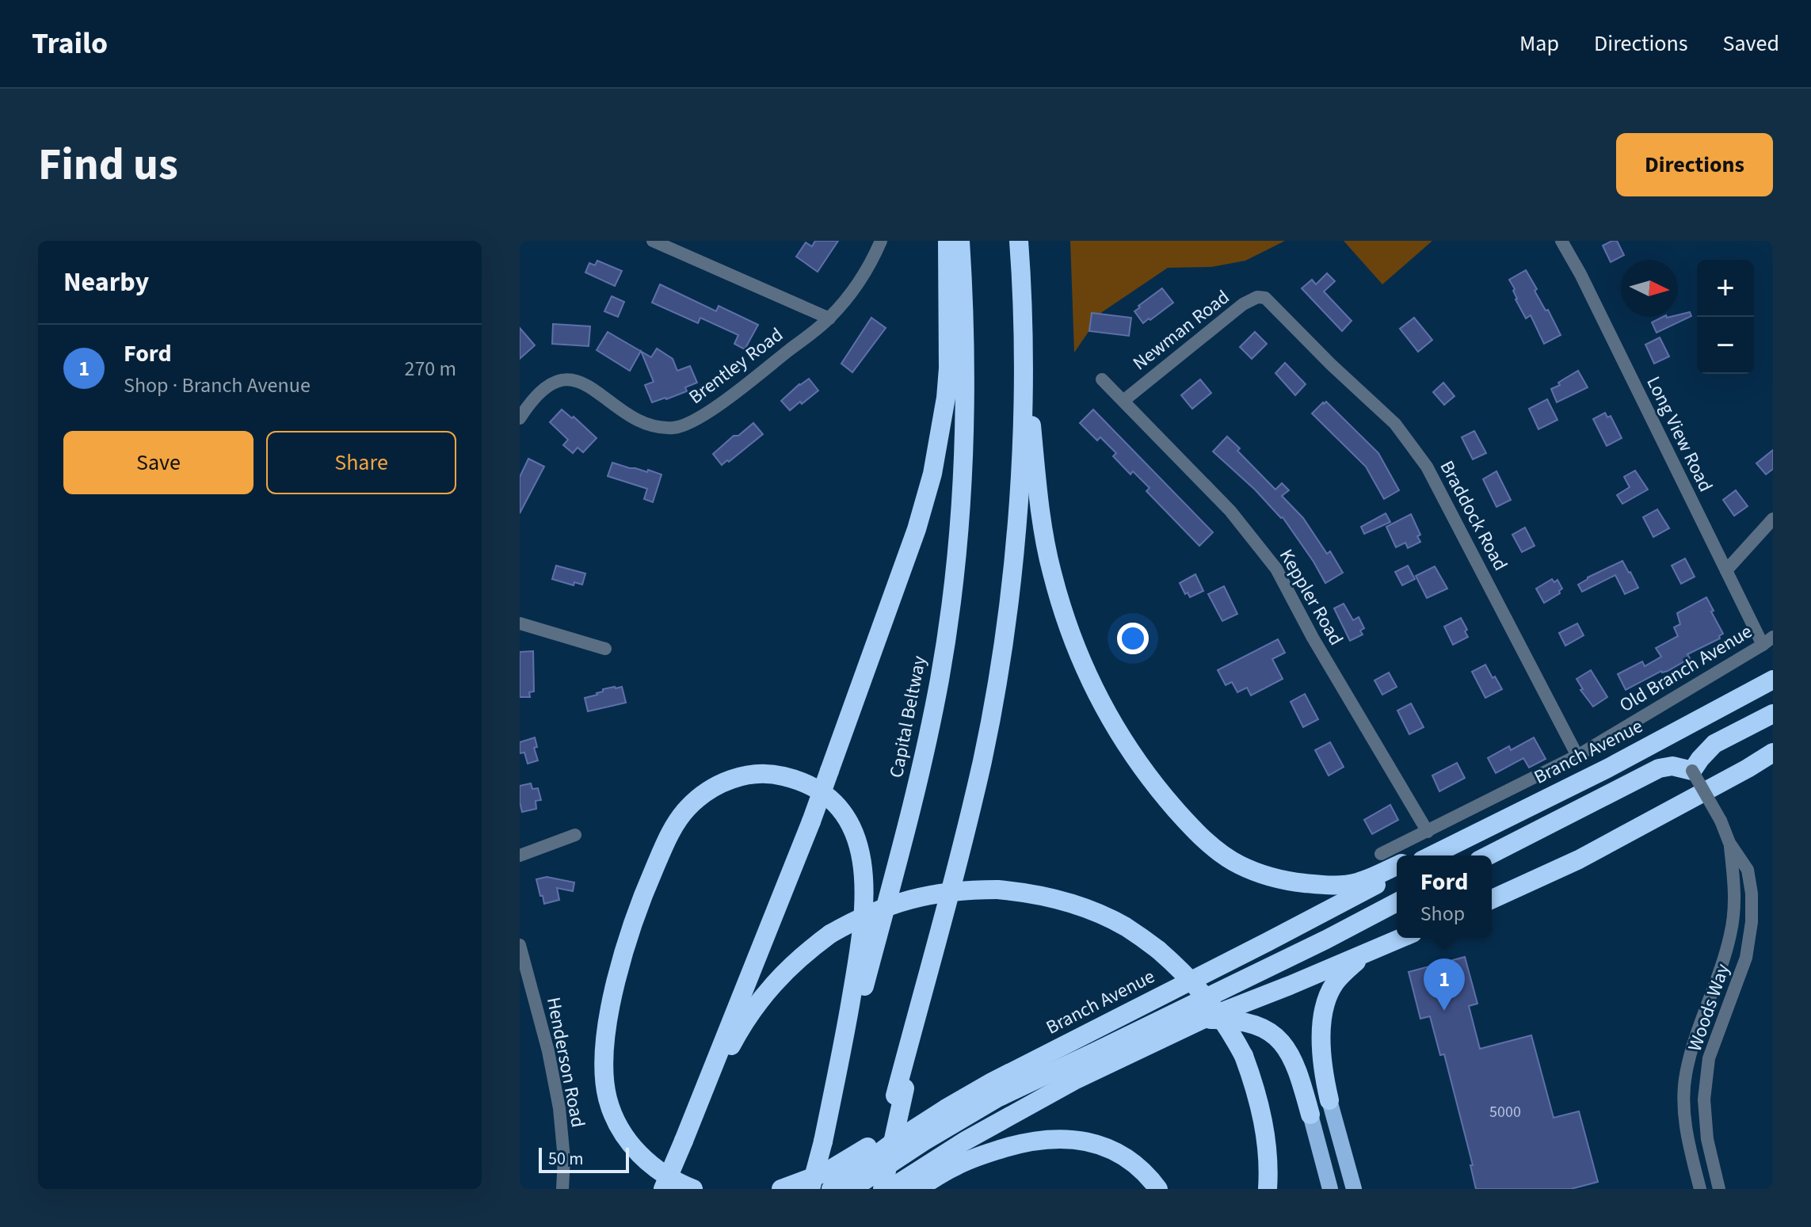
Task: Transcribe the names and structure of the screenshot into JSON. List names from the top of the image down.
{
  "streets": {
    "highway": ["Capital Beltway", "Branch Avenue"],
    "street": [
      "Newman Road",
      "Brentley Road",
      "Long View Road",
      "Braddock Road",
      "Keppler Road",
      "Old Branch Avenue",
      "Woods Way",
      "Henderson Road"
    ]
  },
  "crossings": [
    ["Newman Road", "Braddock Road"],
    ["Newman Road", "Keppler Road"],
    ["Long View Road", "Old Branch Avenue"],
    ["Braddock Road", "Old Branch Avenue"],
    ["Keppler Road", "Old Branch Avenue"]
  ],
  "house_numbers": ["5000"],
  "scale_bar": "50 m",
  "north": "right",
  "page": {
    "header": "Trailo",
    "nav": ["Map", "Directions", "Saved"],
    "buttons": [
      "Directions",
      ["Save", "Share"]
    ],
    "title": "Find us",
    "heading": "Nearby",
    "map_buttons": ["+", "−"],
    "list": [
      {
        "mark": "1",
        "name": "Ford",
        "note": "Shop · Branch Avenue",
        "value": "270 m"
      }
    ],
    "popup": ["Ford", "Shop"],
    "pins": "1",
    "scale": "50 m"
  }
}
